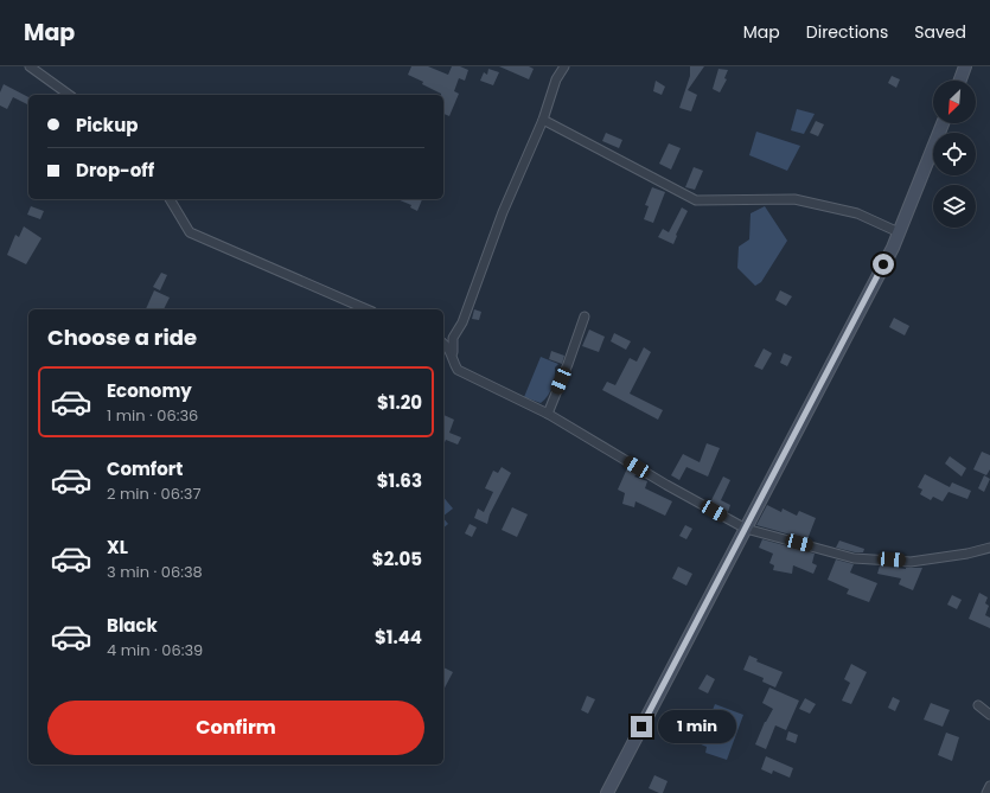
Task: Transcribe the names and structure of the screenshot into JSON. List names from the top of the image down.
{
  "north": "bottom left",
  "page": {
    "header": "Map",
    "nav": ["Map", "Directions", "Saved"],
    "banner": ["Pickup", "Drop-off"],
    "heading": "Choose a ride",
    "list": [
      {
        "name": "Economy",
        "note": "1 min · 06:36",
        "value": "$1.20"
      },
      {
        "name": "Comfort",
        "note": "2 min · 06:37",
        "value": "$1.63"
      },
      {
        "name": "XL",
        "note": "3 min · 06:38",
        "value": "$2.05"
      },
      {
        "name": "Black",
        "note": "4 min · 06:39",
        "value": "$1.44"
      }
    ],
    "buttons": "Confirm",
    "bubble": "1 min"
  }
}
